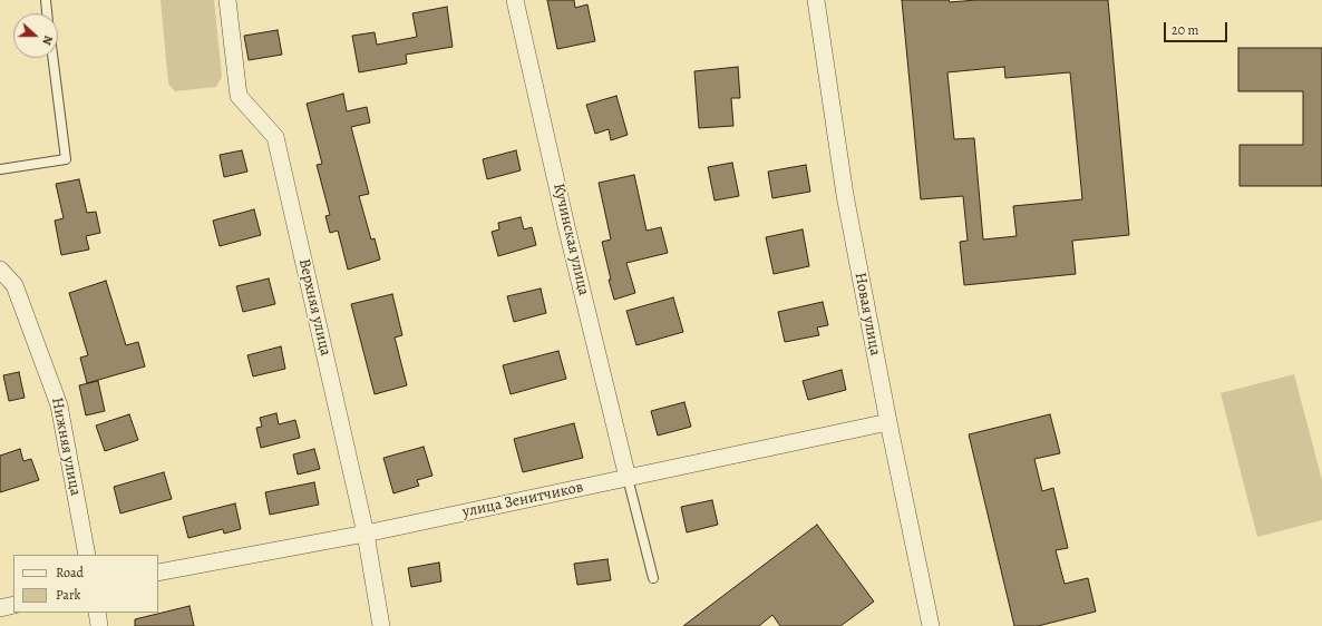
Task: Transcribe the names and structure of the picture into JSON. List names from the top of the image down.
{
  "streets": {
    "street": [
      "Кучинская улица",
      "Верхняя улица",
      "Новая улица",
      "Нижняя улица",
      "улица Зенитчиков"
    ]
  },
  "crossings": [
    ["Кучинская улица", "улица Зенитчиков"],
    ["Верхняя улица", "улица Зенитчиков"],
    ["Новая улица", "улица Зенитчиков"]
  ],
  "legend": ["Road", "Park"],
  "scale_bar": "20 m",
  "north": "right"
}
